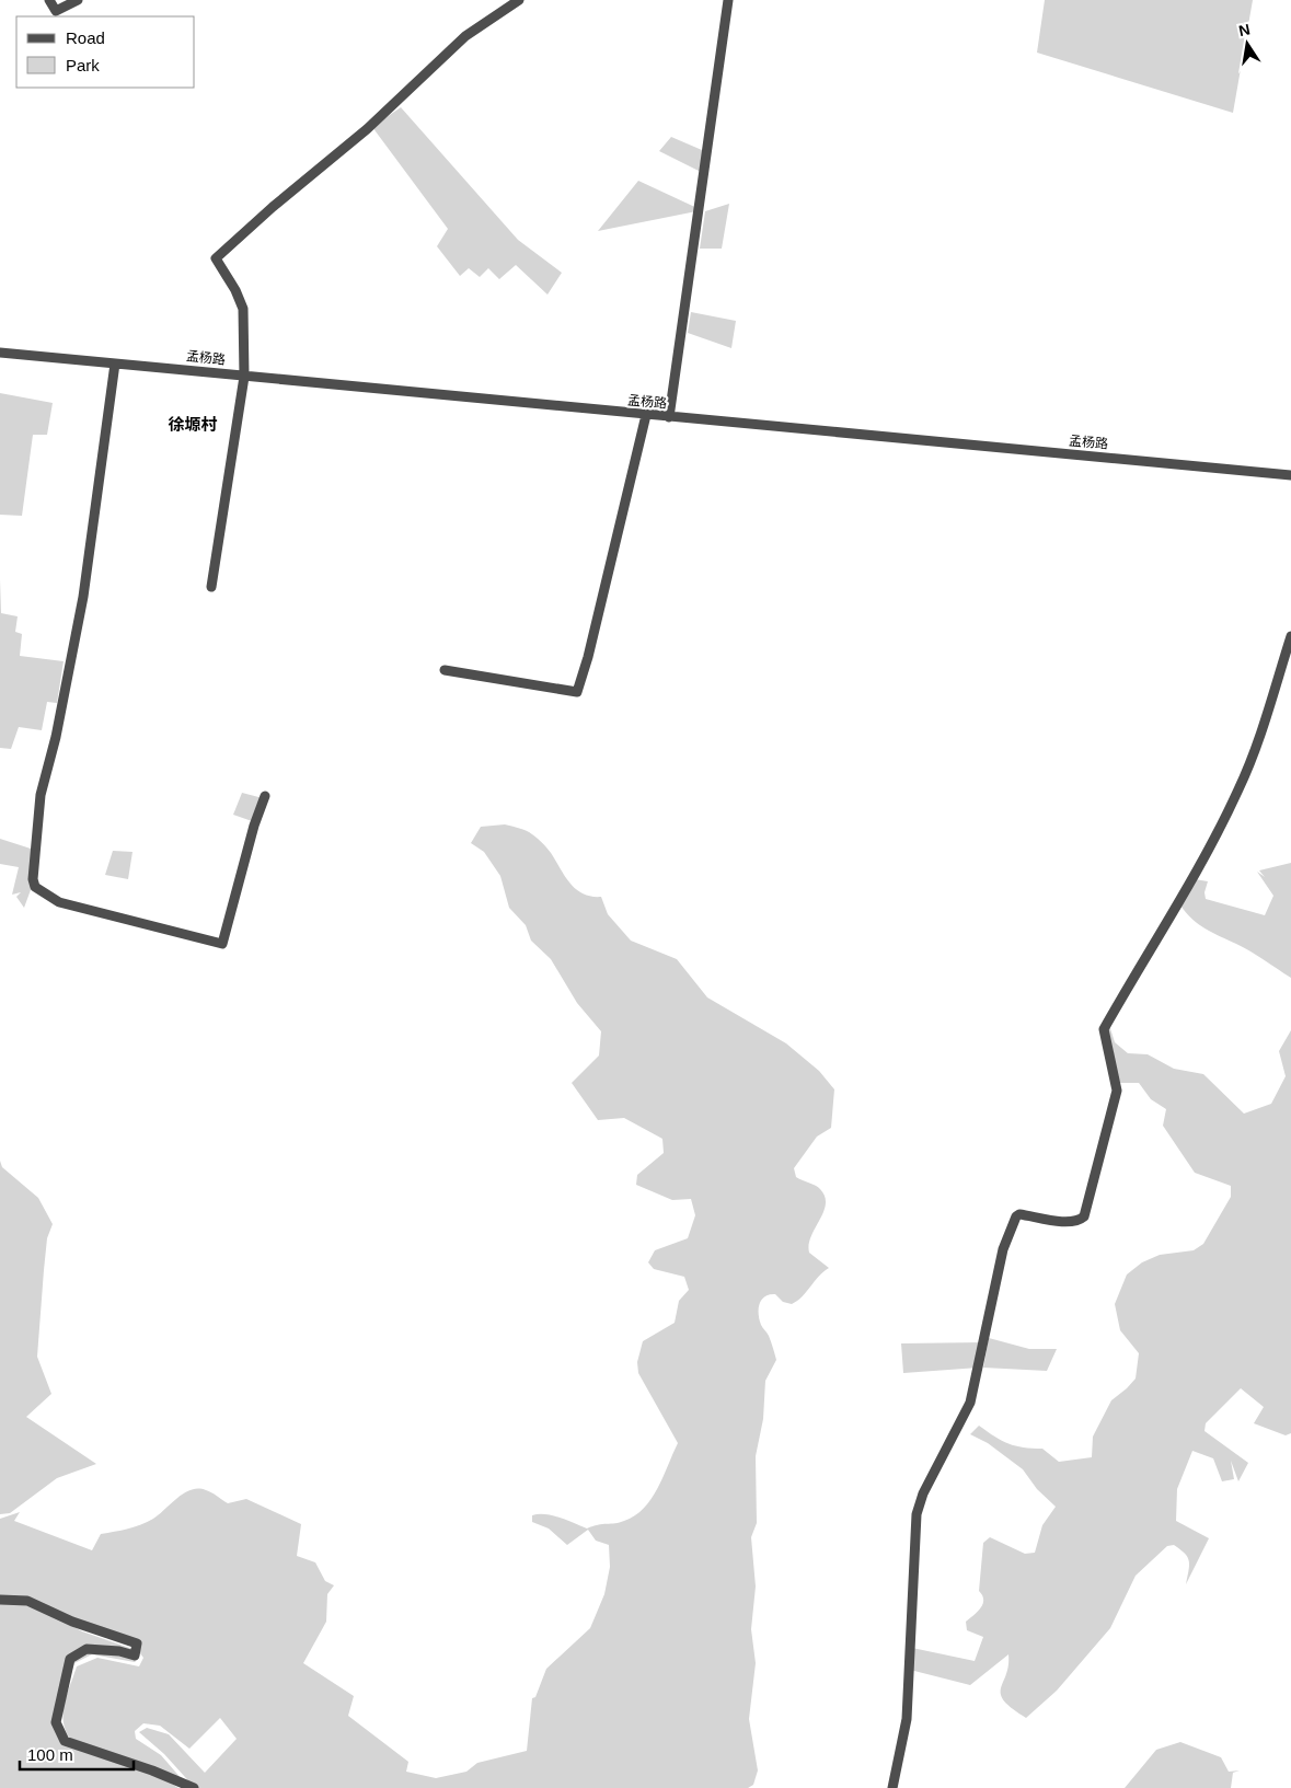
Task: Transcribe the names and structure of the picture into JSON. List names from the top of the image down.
{
  "streets": {
    "street": ["孟杨路"]
  },
  "districts": ["徐塬村"],
  "legend": ["Road", "Park"],
  "scale_bar": "100 m",
  "north": "top"
}
